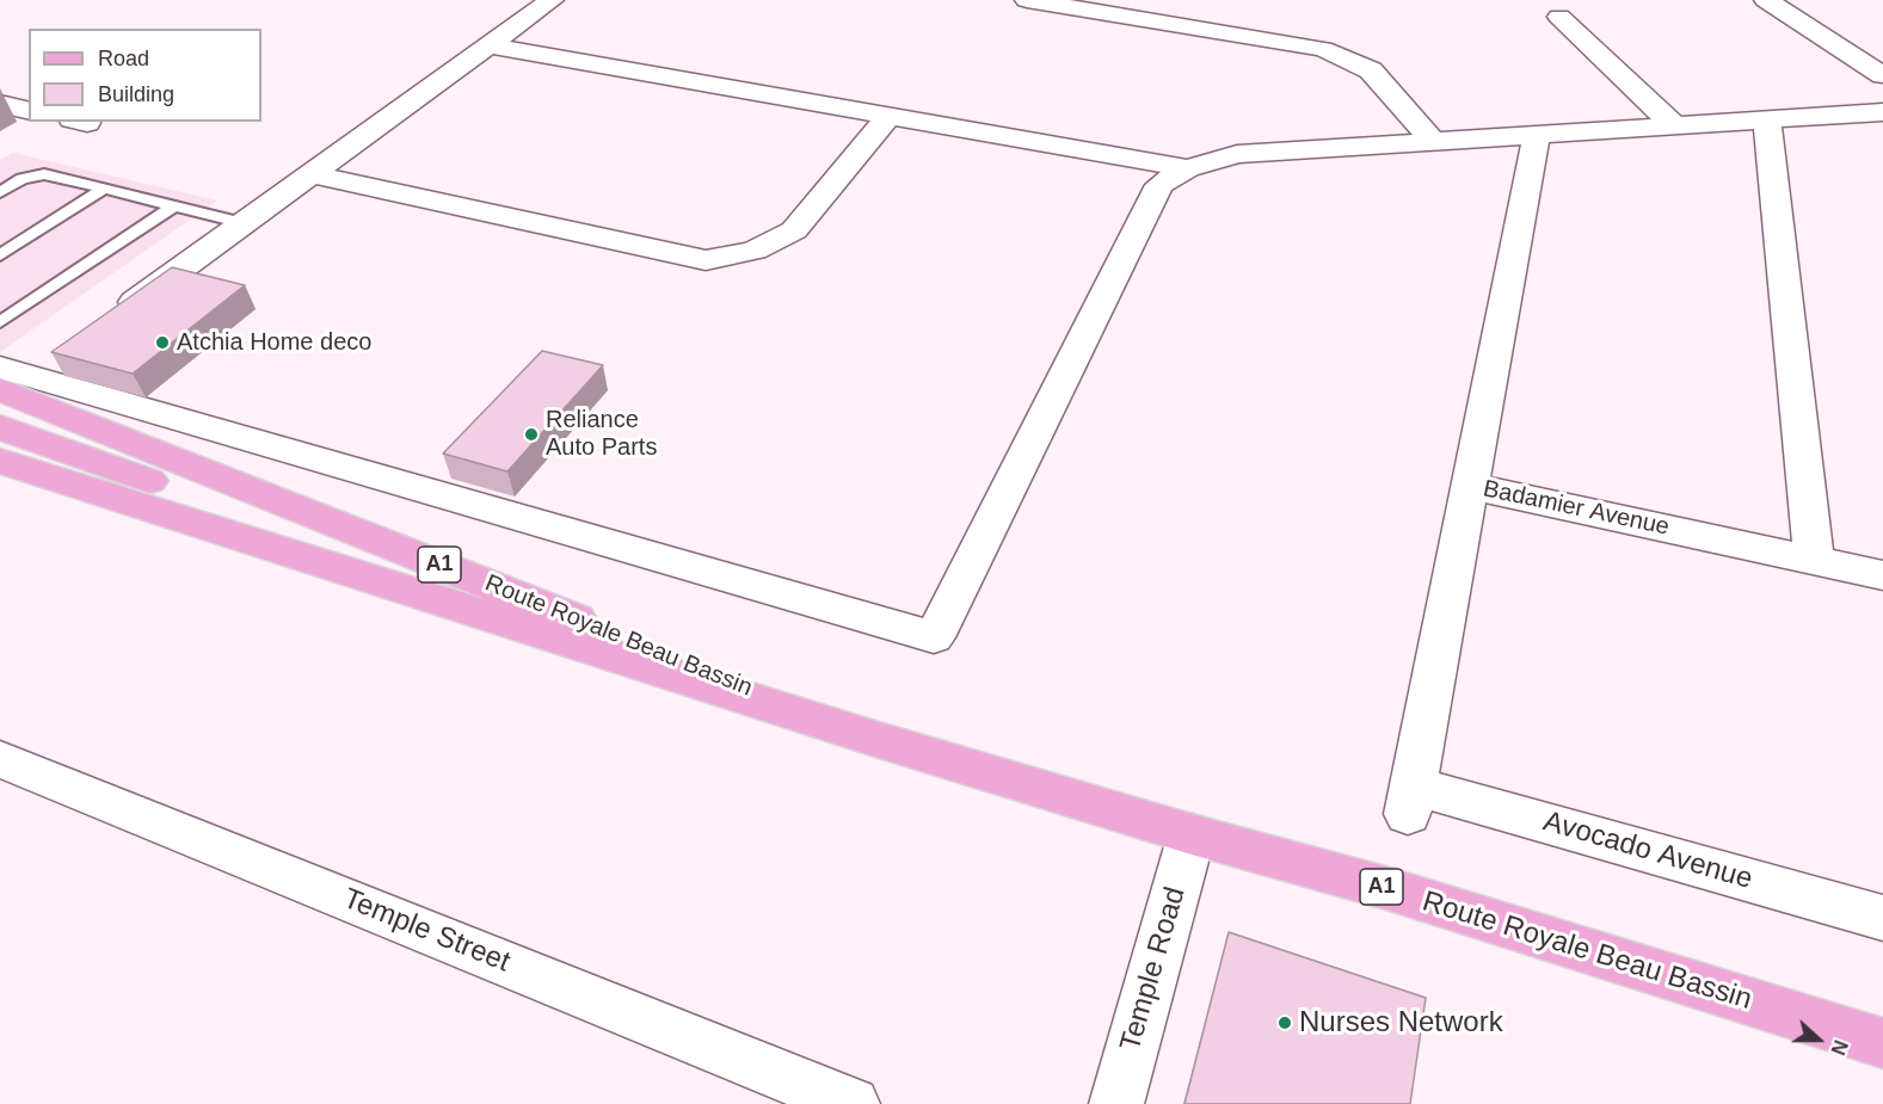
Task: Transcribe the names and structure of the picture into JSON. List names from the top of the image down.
{
  "streets": {
    "main road": ["A1", "Route Royale Beau Bassin"],
    "street": [
      "Badamier Avenue",
      "Avocado Avenue",
      "Temple Street",
      "Temple Road"
    ]
  },
  "crossings": [
    ["Badamier Avenue", "Avocado Avenue"],
    ["Route Royale Beau Bassin", "Temple Road"]
  ],
  "places": ["Atchia Home deco", "Reliance Auto Parts", "Nurses Network"],
  "legend": ["Road", "Building"],
  "north": "right"
}
